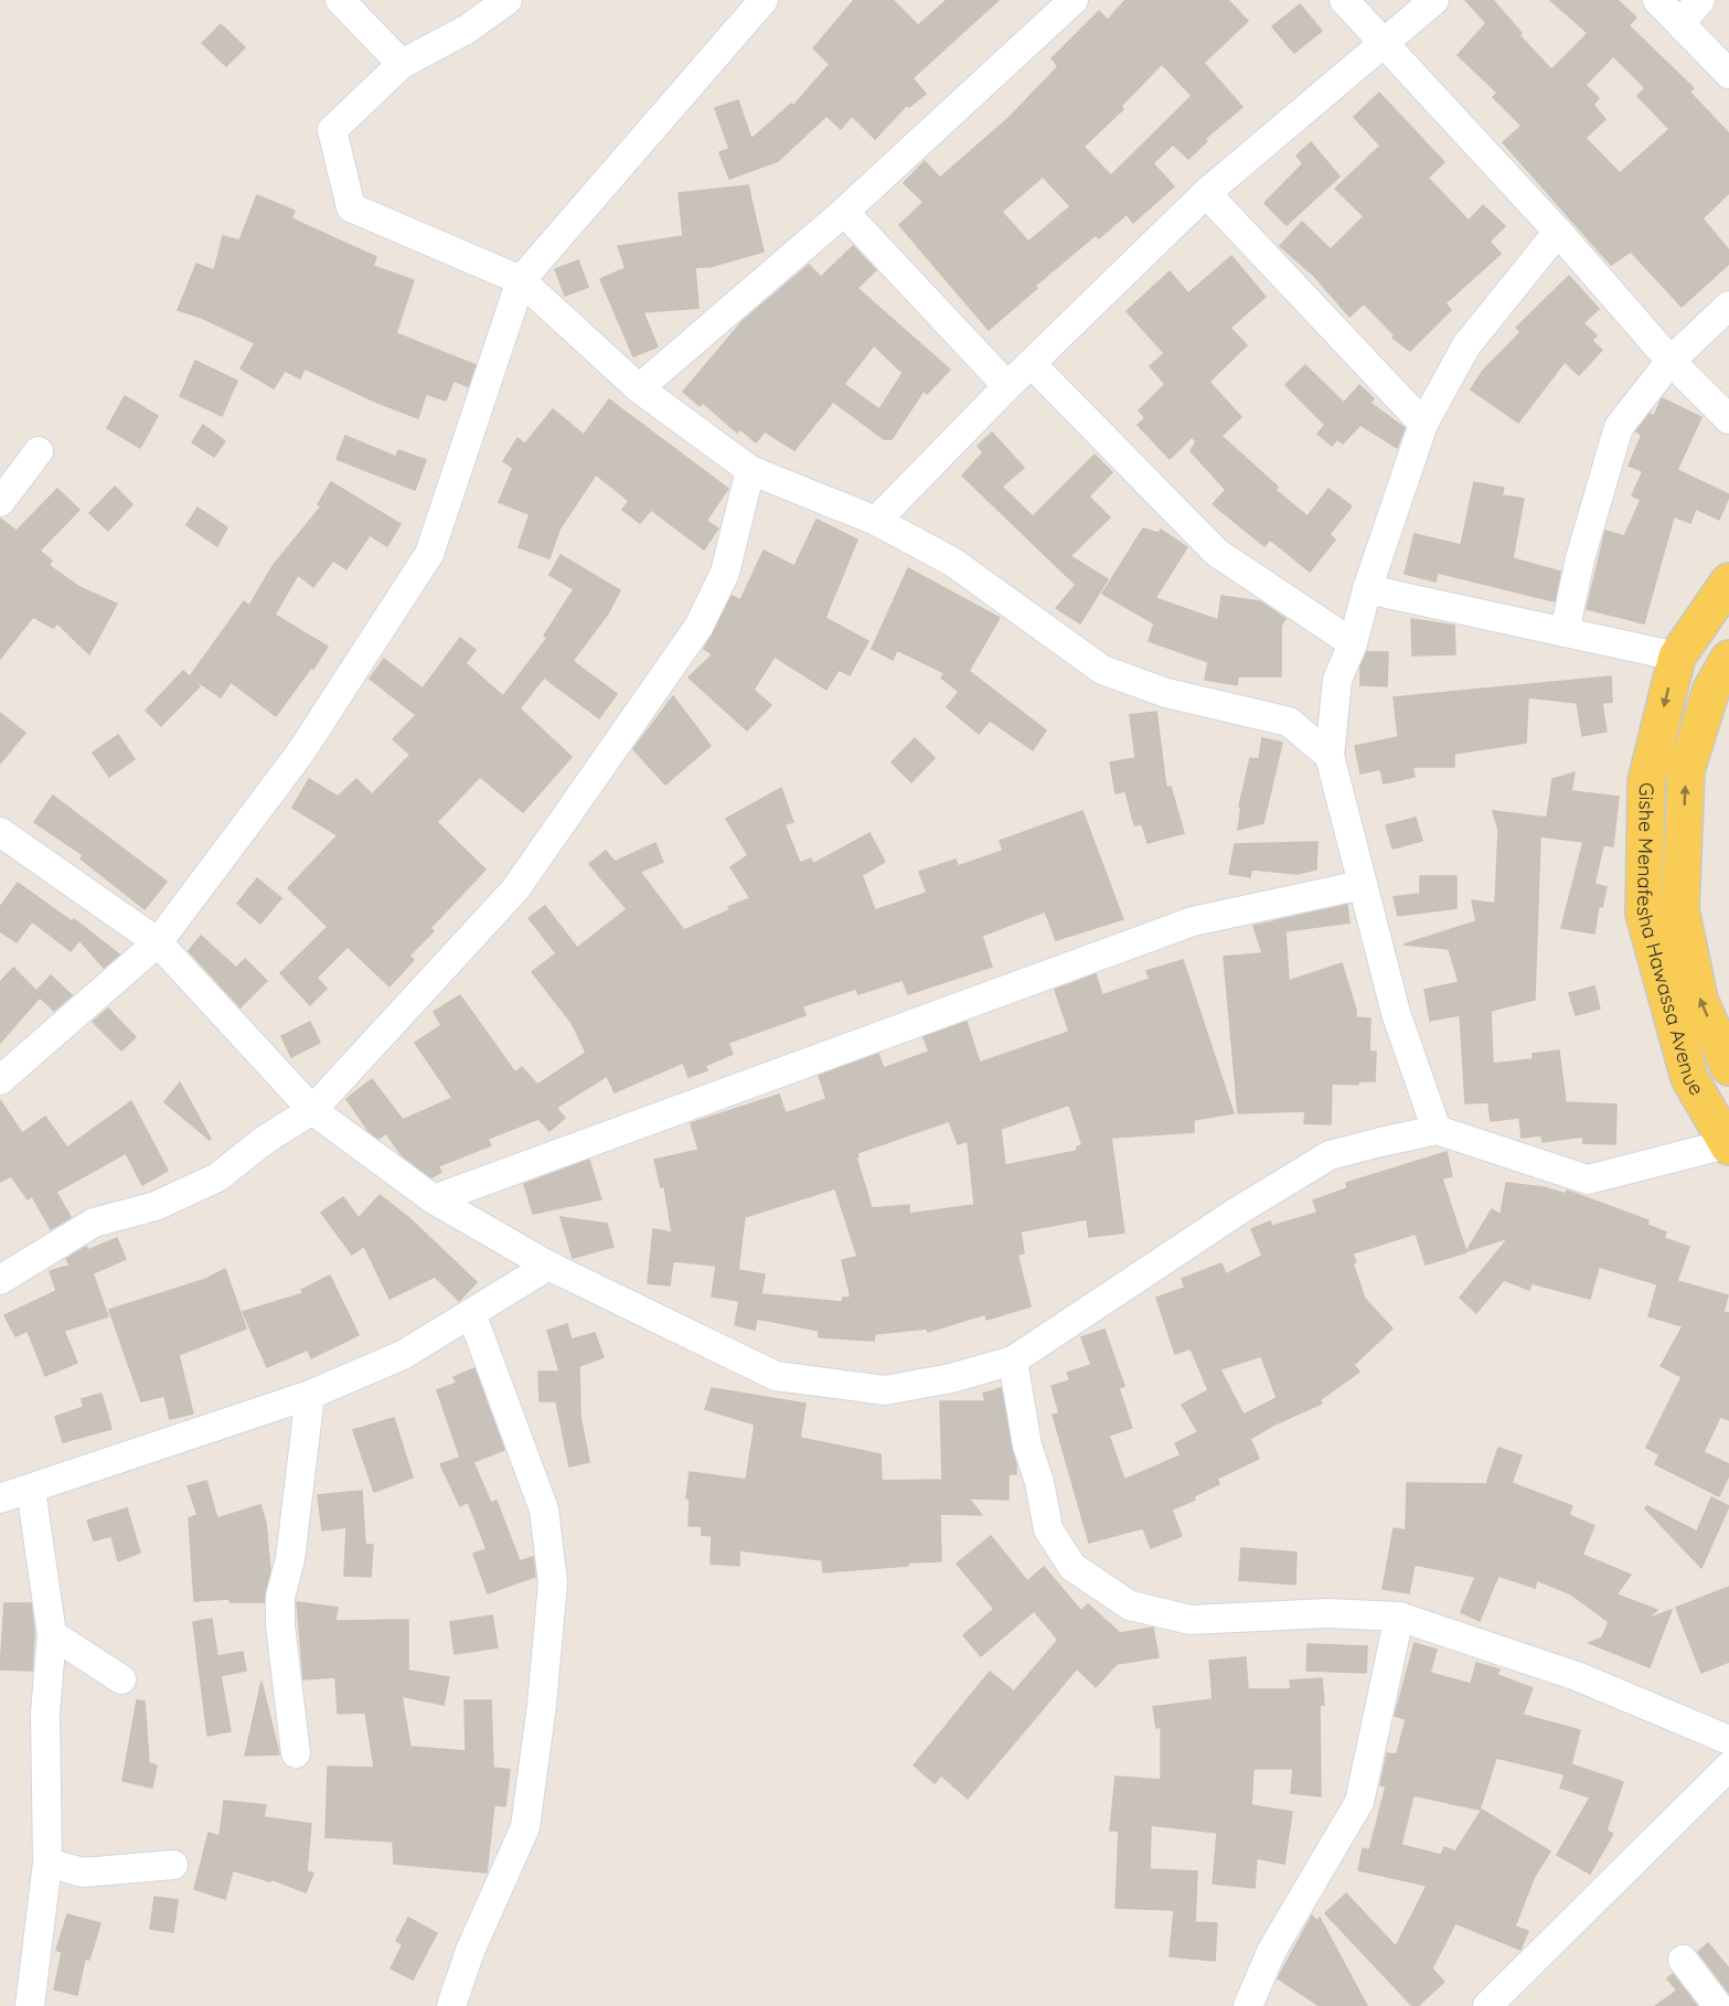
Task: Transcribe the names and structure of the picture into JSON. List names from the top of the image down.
{
  "streets": {
    "main road": ["Gishe Menafesha Hawassa Avenue"]
  }
}
